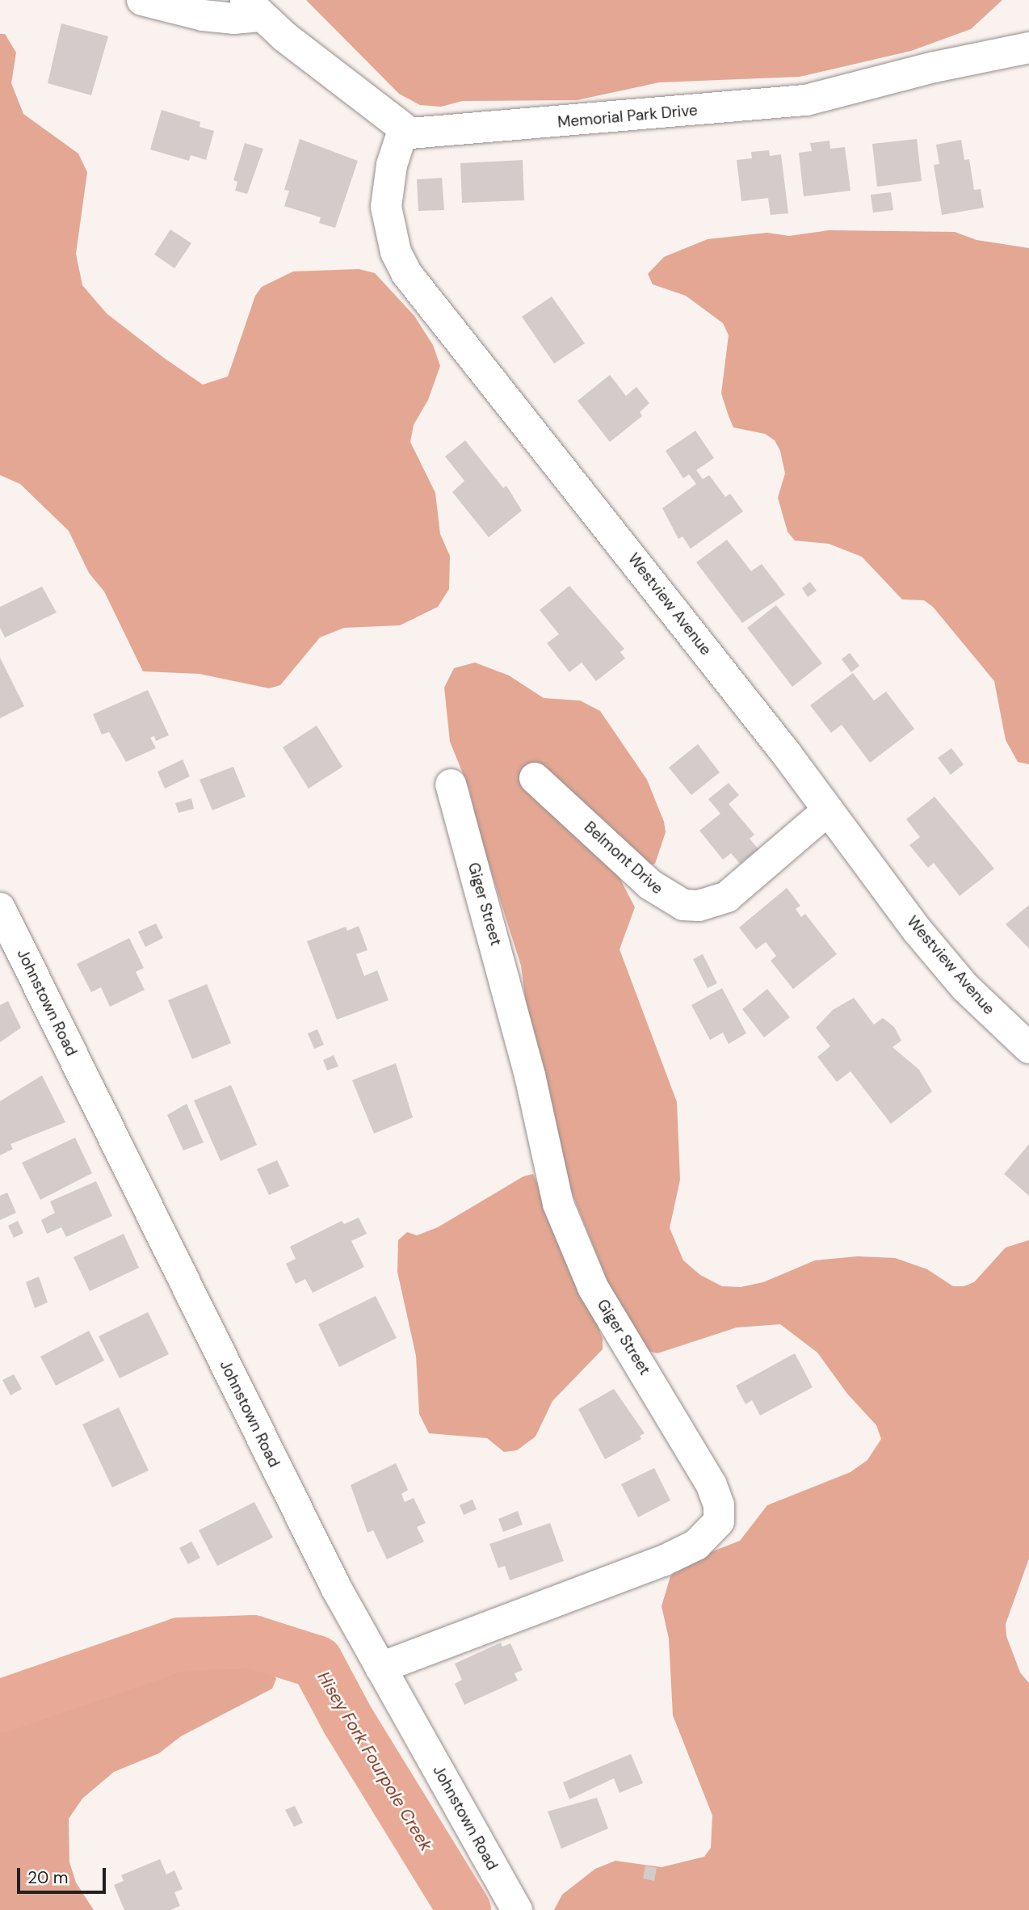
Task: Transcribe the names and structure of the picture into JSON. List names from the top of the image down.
{
  "streets": {
    "street": [
      "Memorial Park Drive",
      "Westview Avenue",
      "Belmont Drive",
      "Giger Street",
      "Johnstown Road"
    ]
  },
  "crossings": [
    ["Memorial Park Drive", "Westview Avenue"],
    ["Westview Avenue", "Belmont Drive"],
    ["Giger Street", "Johnstown Road"]
  ],
  "water": ["Hisey Fork Fourpole Creek"],
  "scale_bar": "20 m"
}
